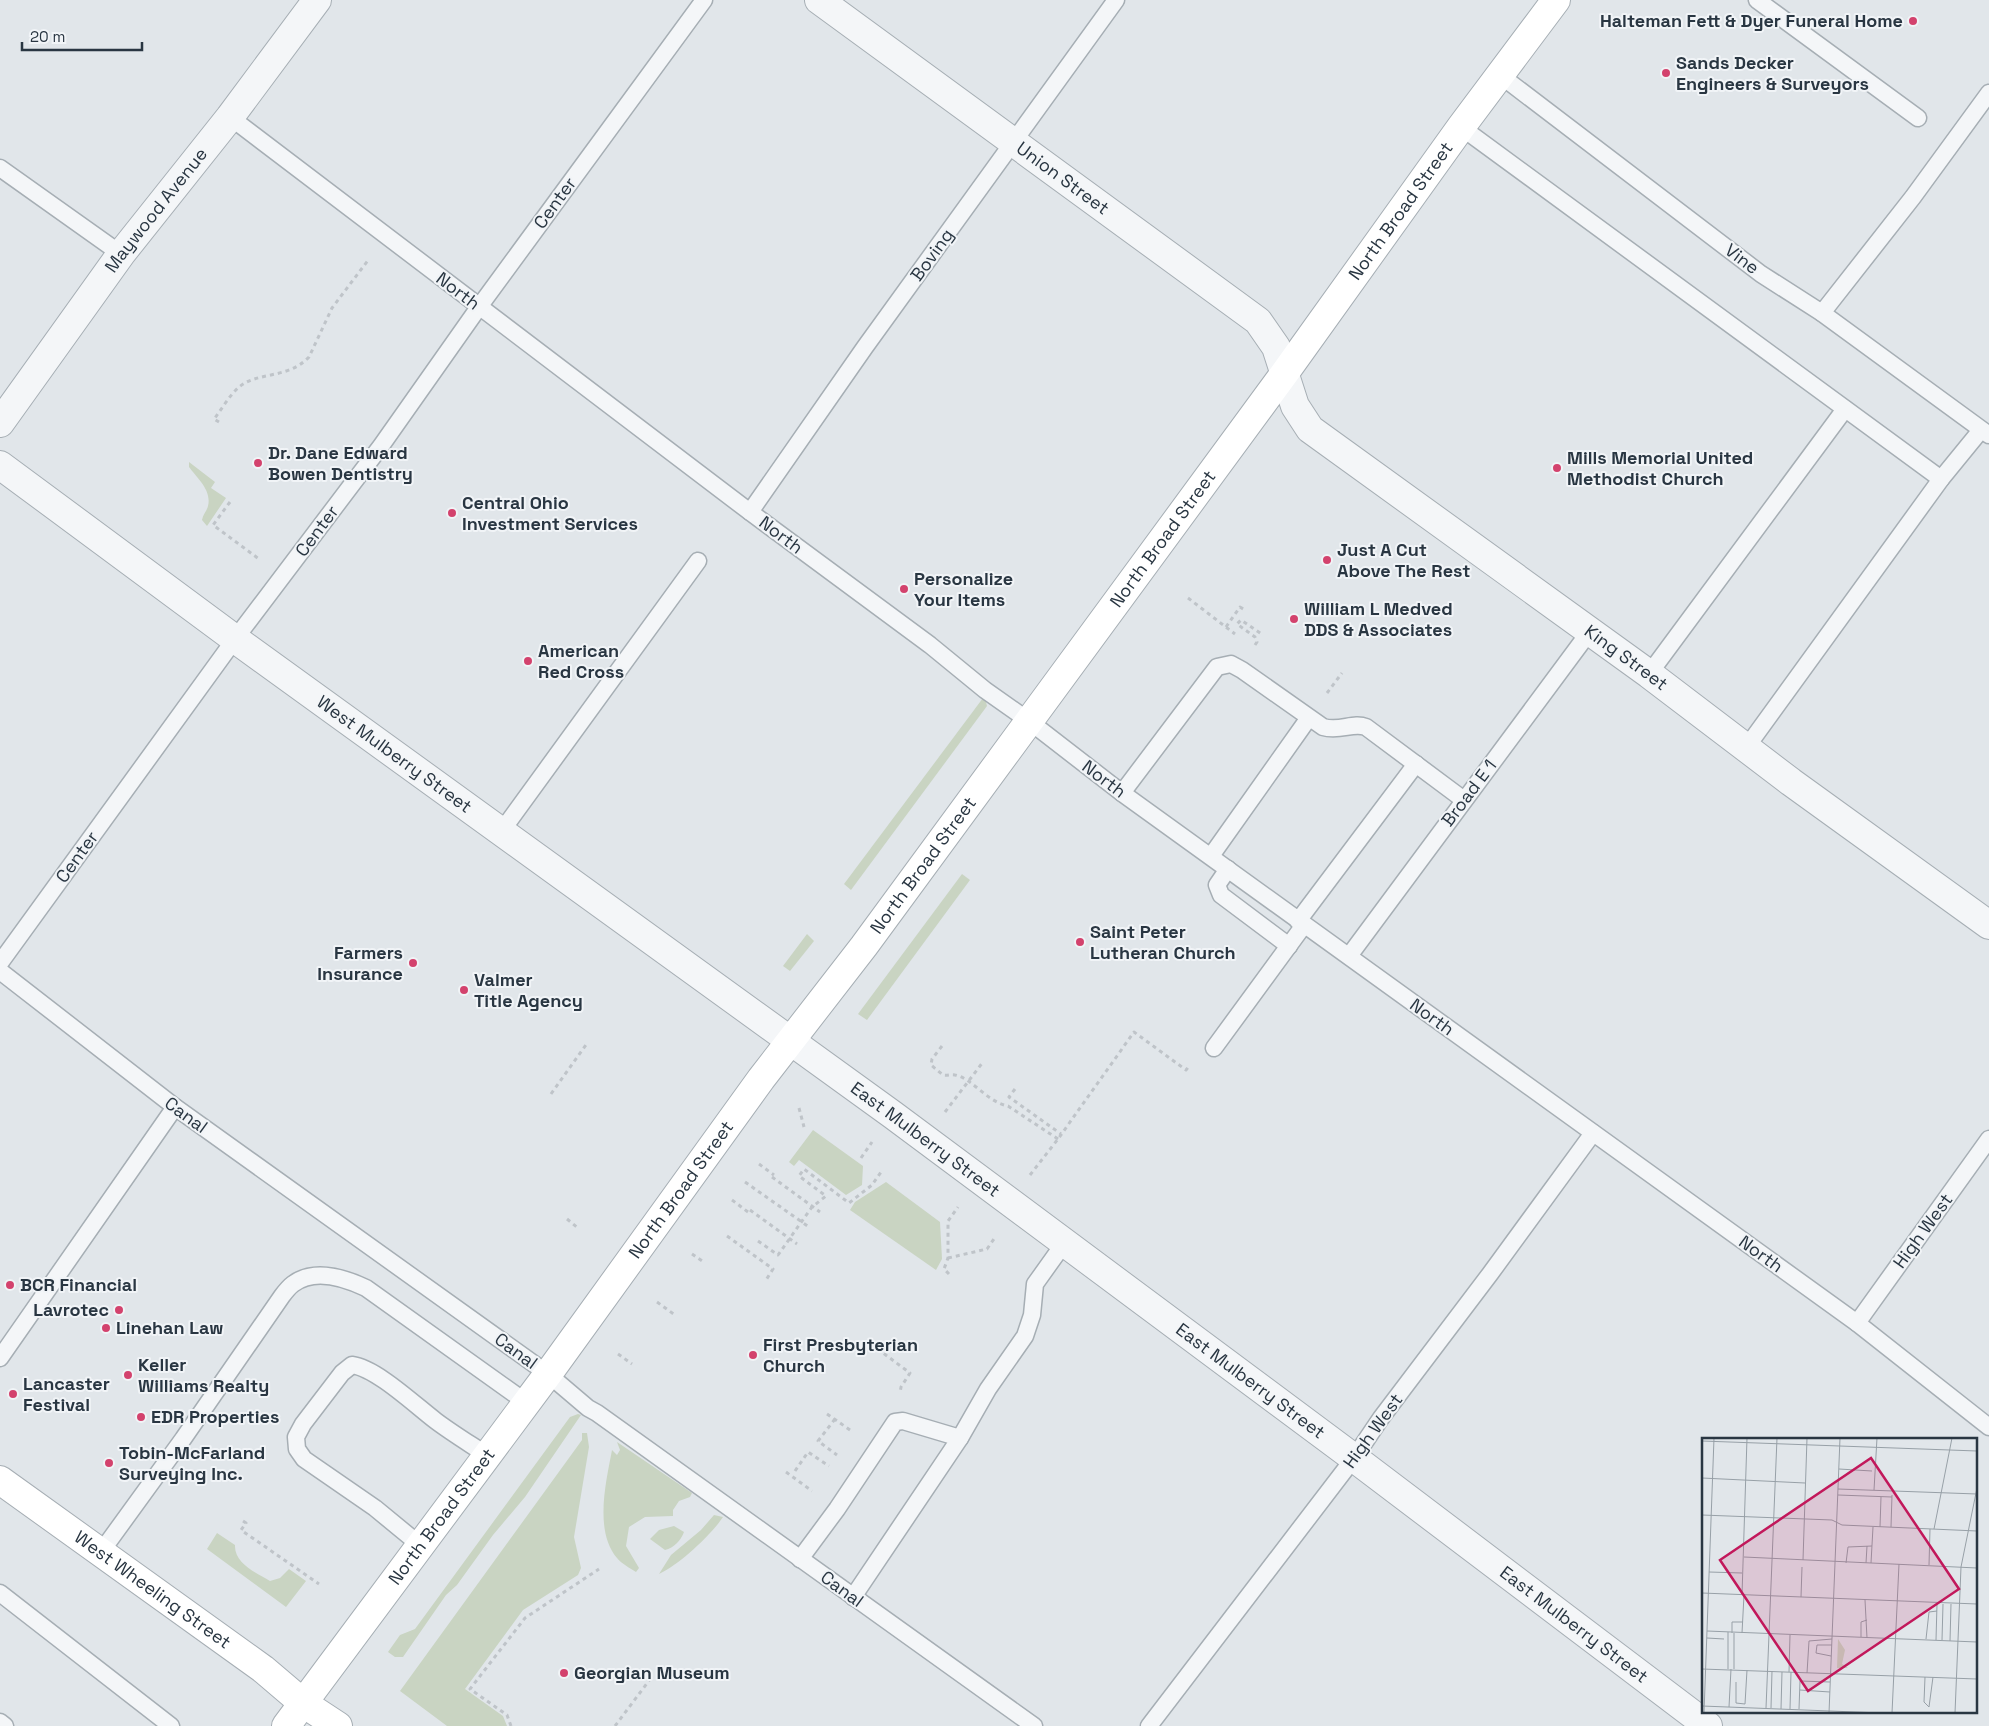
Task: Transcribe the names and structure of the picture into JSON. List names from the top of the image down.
{
  "streets": {
    "street": [
      "Union Street",
      "Maywood Avenue",
      "North Broad Street",
      "King Street",
      "West Mulberry Street",
      "East Mulberry Street",
      "West Wheeling Street"
    ],
    "lane": [
      "Center",
      "Boving",
      "Vine",
      "North",
      "Broad E 1",
      "Canal",
      "High West"
    ]
  },
  "crossings": [
    ["Union Street", "North Broad Street"],
    ["Union Street", "Boving"],
    ["Union Street", "King Street"],
    ["Center", "North"],
    ["Center", "West Mulberry Street"],
    ["Maywood Avenue", "North"],
    ["North Broad Street", "Vine"],
    ["North Broad Street", "North"],
    ["North Broad Street", "King Street"],
    ["North Broad Street", "West Mulberry Street"],
    ["North Broad Street", "Canal"],
    ["North Broad Street", "East Mulberry Street"],
    ["North Broad Street", "West Wheeling Street"],
    ["Boving", "North"],
    ["North", "Broad E 1"],
    ["North", "High West"],
    ["King Street", "Broad E 1"],
    ["West Mulberry Street", "East Mulberry Street"],
    ["East Mulberry Street", "High West"]
  ],
  "places": [
    "Halteman Fett & Dyer Funeral Home",
    "Sands Decker Engineers & Surveyors",
    "Dr. Dane Edward Bowen Dentistry",
    "Mills Memorial United Methodist Church",
    "Central Ohio Investment Services",
    "Just A Cut Above The Rest",
    "Personalize Your Items",
    "William L Medved DDS & Associates",
    "American Red Cross",
    "Saint Peter Lutheran Church",
    "Farmers Insurance",
    "Valmer Title Agency",
    "BCR Financial",
    "Lavrotec",
    "Linehan Law",
    "First Presbyterian Church",
    "Keller Williams Realty",
    "Lancaster Festival",
    "EDR Properties",
    "Tobin-McFarland Surveying Inc.",
    "Georgian Museum"
  ],
  "scale_bar": "20 m"
}
